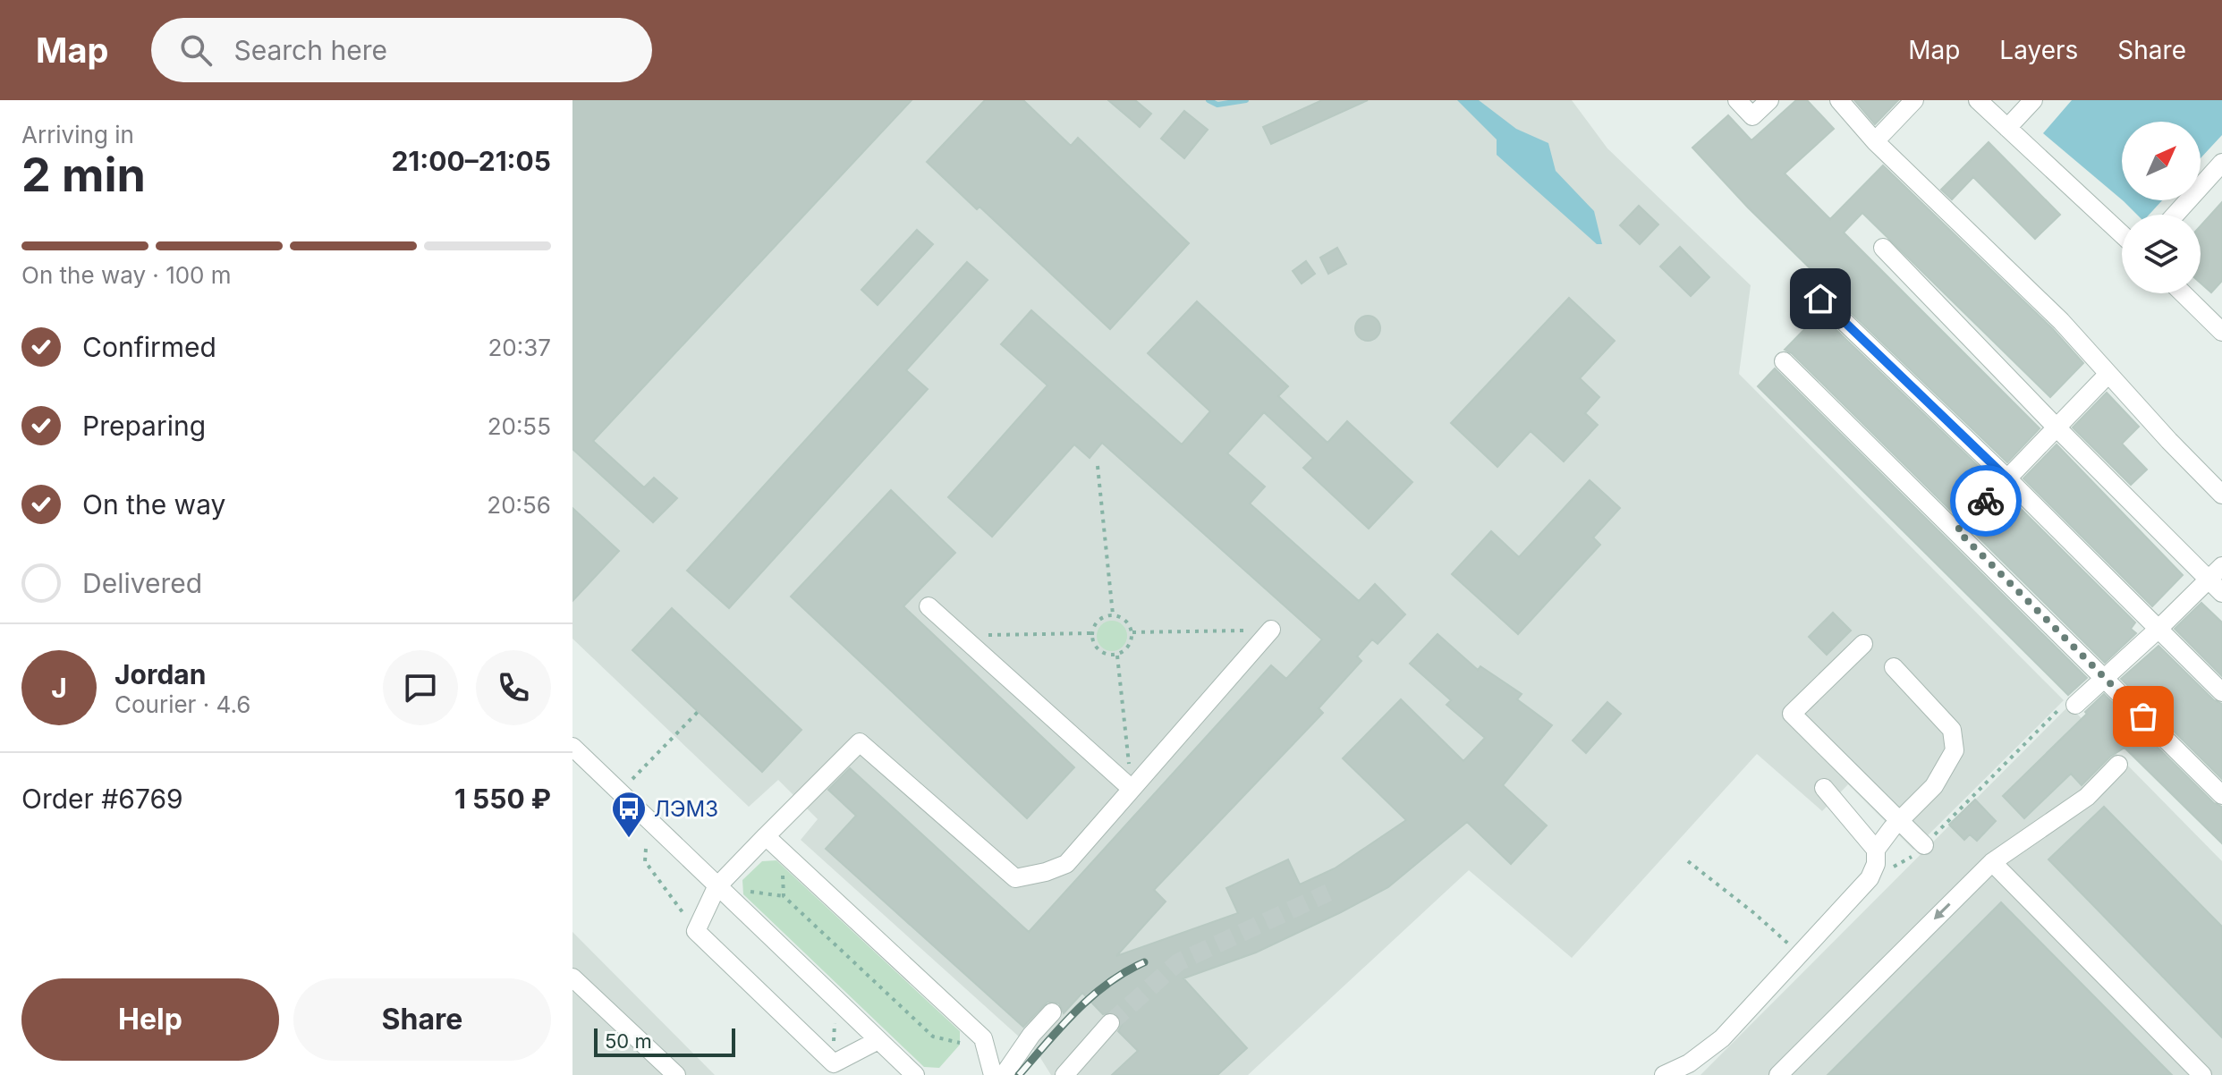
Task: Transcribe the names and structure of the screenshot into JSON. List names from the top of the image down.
{
  "places": {
    "bus stop": ["ЛЭМЗ"]
  },
  "scale_bar": "50 m",
  "north": "top right",
  "page": {
    "header": "Map",
    "search": "Search here",
    "nav": ["Map", "Layers", "Share"],
    "heading": ["2 min", "Arriving in", "21:00–21:05"],
    "panel": [
      "Jordan",
      "Courier · 4.6",
      "Order #6769",
      "1 550 ₽"
    ],
    "bar": "On the way · 100 m",
    "list": [
      ["Confirmed", "20:37"],
      ["Preparing", "20:55"],
      ["On the way", "20:56"],
      "Delivered"
    ],
    "round": "J",
    "buttons": ["Help", "Share"],
    "scale": "50 m"
  }
}
